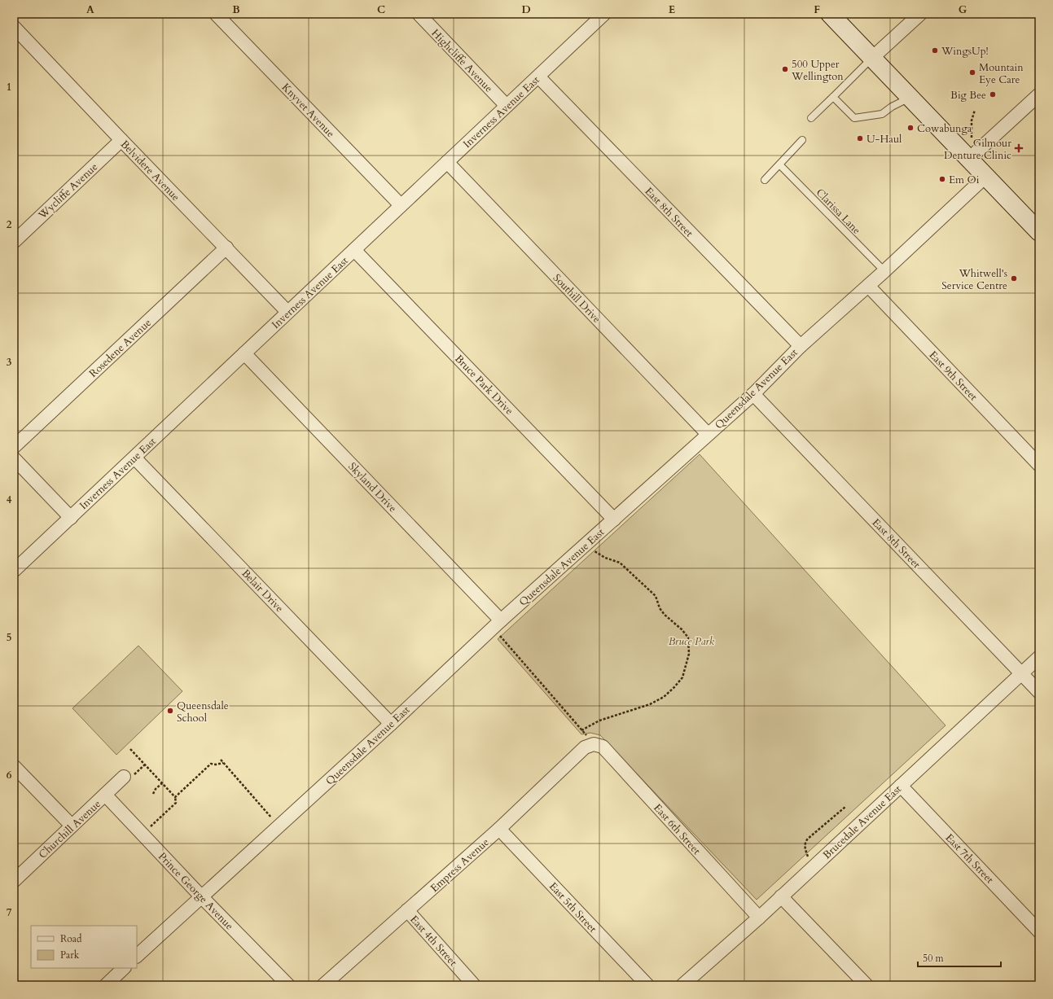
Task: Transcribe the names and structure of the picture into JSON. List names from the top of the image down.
{
  "streets": {
    "street": [
      "Highcliffe Avenue",
      "Knyvet Avenue",
      "Inverness Avenue East",
      "Belvidere Avenue",
      "Wycliffe Avenue",
      "East 8th Street",
      "Southill Drive",
      "Rosedene Avenue",
      "East 9th Street",
      "Bruce Park Drive",
      "Queensdale Avenue East",
      "Skyland Drive",
      "Belair Drive",
      "Brucedale Avenue East",
      "Churchill Avenue",
      "East 6th Street",
      "East 7th Street",
      "Empress Avenue",
      "Prince George Avenue",
      "East 5th Street",
      "East 4th Street"
    ],
    "lane": ["Clarissa Lane"]
  },
  "crossings": [
    ["Highcliffe Avenue", "Inverness Avenue East"],
    ["Knyvet Avenue", "Inverness Avenue East"],
    ["Inverness Avenue East", "Belvidere Avenue"],
    ["Inverness Avenue East", "East 8th Street"],
    ["Inverness Avenue East", "Southill Drive"],
    ["Inverness Avenue East", "Bruce Park Drive"],
    ["Inverness Avenue East", "Skyland Drive"],
    ["Inverness Avenue East", "Belair Drive"],
    ["Belvidere Avenue", "Wycliffe Avenue"],
    ["Belvidere Avenue", "Rosedene Avenue"],
    ["Clarissa Lane", "Queensdale Avenue East"],
    ["East 8th Street", "Queensdale Avenue East"],
    ["East 8th Street", "Brucedale Avenue East"],
    ["Southill Drive", "Queensdale Avenue East"],
    ["East 9th Street", "Queensdale Avenue East"],
    ["Bruce Park Drive", "Queensdale Avenue East"],
    ["Queensdale Avenue East", "Skyland Drive"],
    ["Queensdale Avenue East", "Belair Drive"],
    ["Queensdale Avenue East", "Prince George Avenue"],
    ["Brucedale Avenue East", "East 6th Street"],
    ["Brucedale Avenue East", "East 7th Street"],
    ["Churchill Avenue", "Prince George Avenue"],
    ["East 6th Street", "Empress Avenue"],
    ["Empress Avenue", "East 5th Street"],
    ["Empress Avenue", "East 4th Street"]
  ],
  "parks": ["Bruce Park"],
  "places": {
    "other": [
      "WingsUp!",
      "500 Upper Wellington",
      "Mountain Eye Care",
      "Big Bee",
      "Cowabunga",
      "U-Haul",
      "Em Oi",
      "Whitwell's Service Centre",
      "Queensdale School"
    ],
    "health": ["Gilmour Denture Clinic"]
  },
  "legend": ["Road", "Park"],
  "scale_bar": "50 m",
  "grid": {
    "columns": [
      "A",
      "B",
      "C",
      "D",
      "E",
      "F",
      "G"
    ],
    "rows": [
      "1",
      "2",
      "3",
      "4",
      "5",
      "6",
      "7"
    ]
  }
}
